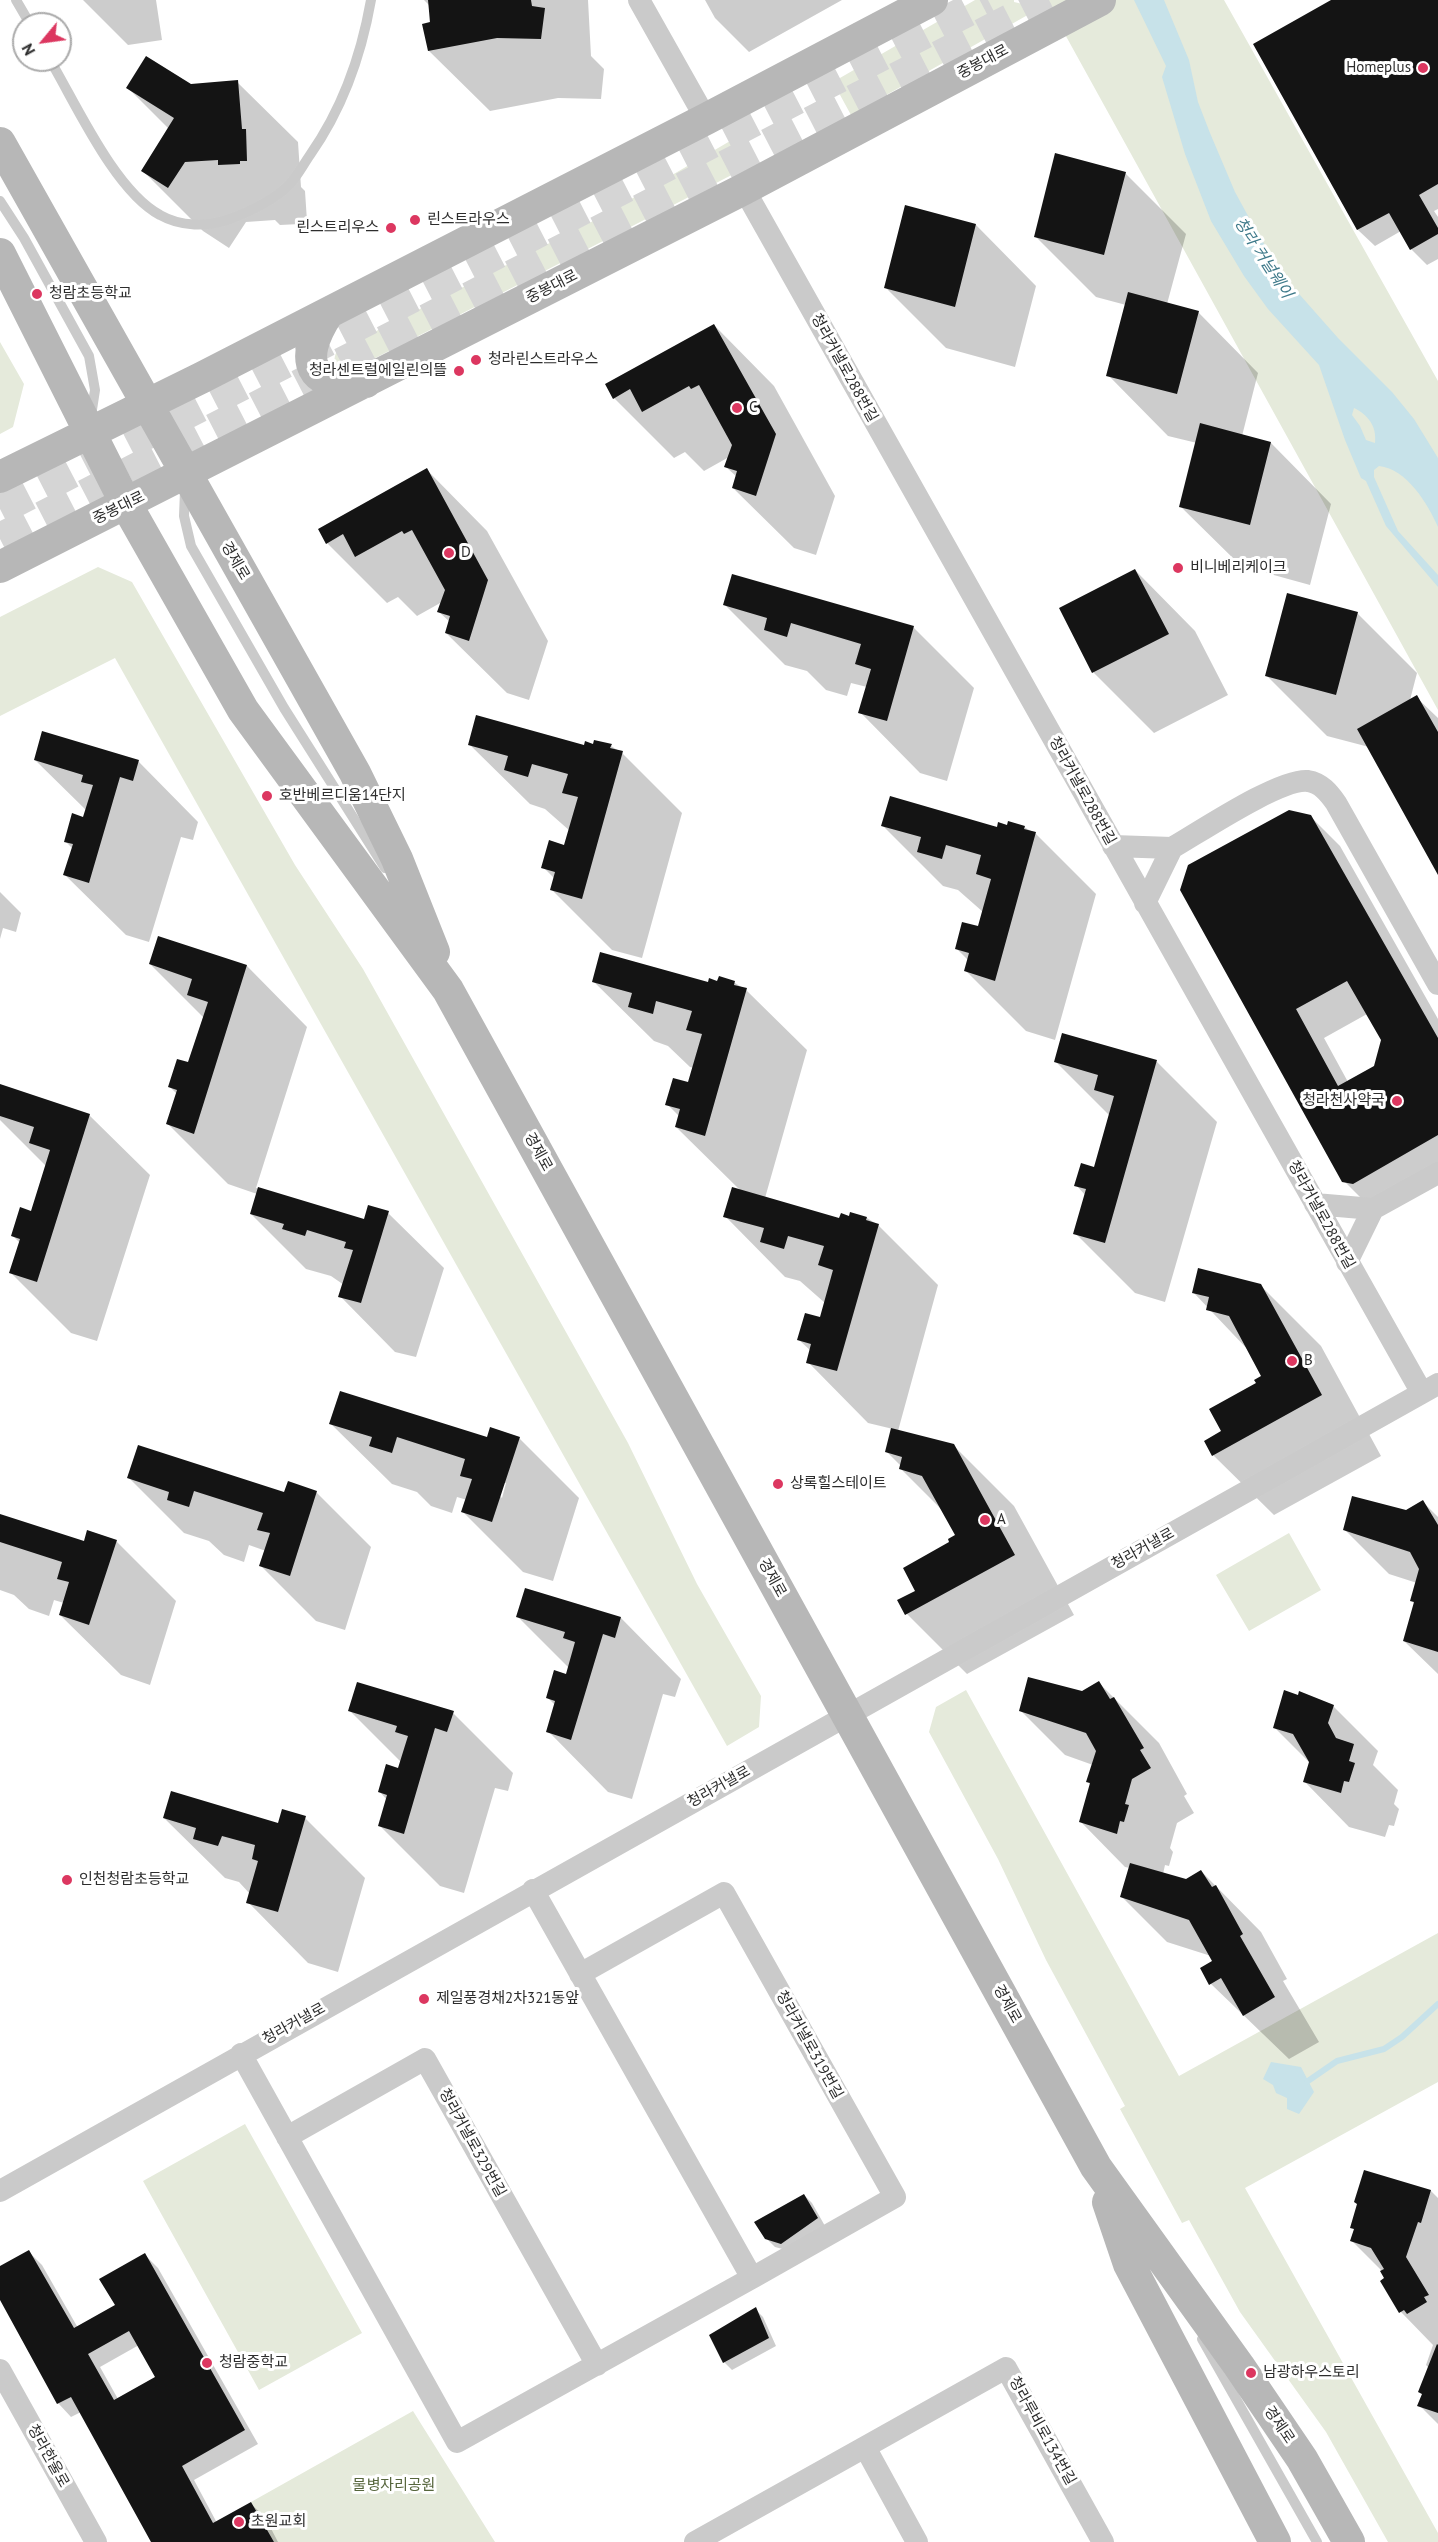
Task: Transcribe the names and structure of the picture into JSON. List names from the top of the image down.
{
  "streets": {
    "main road": ["중봉대로", "경제로"],
    "street": [
      "청라커낼로288번길",
      "청라커낼로",
      "청라커낼로319번길",
      "청라커낼로329번길",
      "청라루비로134번길",
      "청라한울로"
    ]
  },
  "crossings": [
    ["중봉대로", "청라커낼로288번길"],
    ["중봉대로", "경제로"],
    ["청라커낼로288번길", "청라커낼로"],
    ["경제로", "청라커낼로"],
    ["청라커낼로319번길", "청라커낼로329번길"]
  ],
  "water": ["청라 커널웨이"],
  "parks": ["물병자리공원"],
  "places": [
    "Homeplus",
    "린스트라우스",
    "린스트리우스",
    "청람초등학교",
    "청라린스트라우스",
    "청라센트럴에일린의뜰",
    "C",
    "D",
    "비니베리케이크",
    "호반베르디움14단지",
    "청라천사약국",
    "B",
    "상록힐스테이트",
    "A",
    "인천청람초등학교",
    "제일풍경채2차321동앞",
    "청람중학교",
    "남광하우스토리",
    "초원교회"
  ],
  "north": "bottom left"
}
